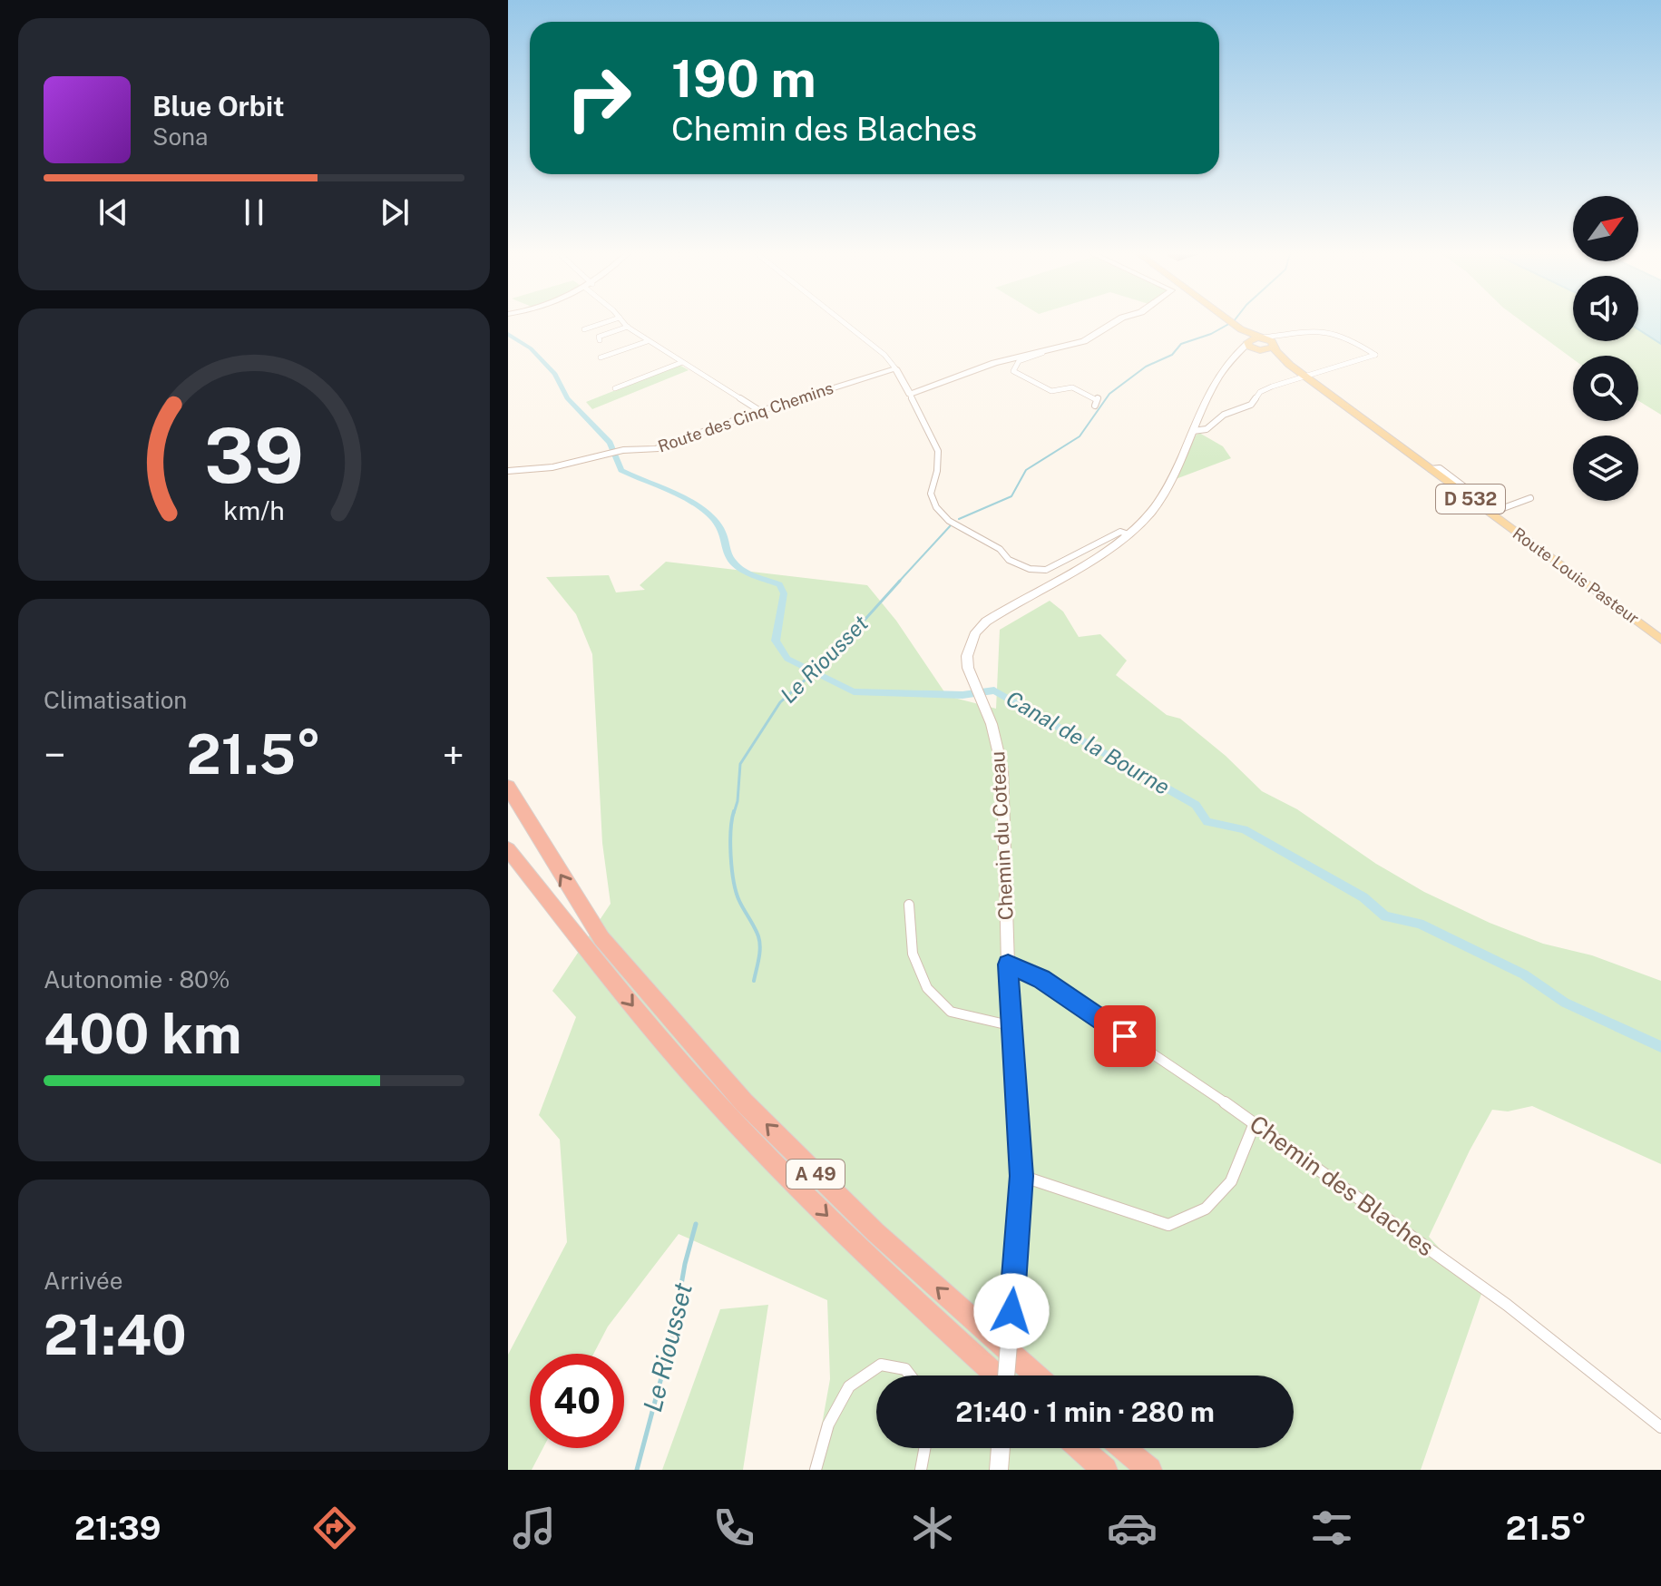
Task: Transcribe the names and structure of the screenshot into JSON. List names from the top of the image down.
{
  "streets": {
    "highway": ["A 49"],
    "main road": ["D 532", "Route Louis Pasteur"],
    "street": ["Route des Cinq Chemins", "Chemin du Coteau", "Chemin des Blaches"]
  },
  "crossings": [
    ["Route Louis Pasteur", "Chemin du Coteau"],
    ["Chemin du Coteau", "Chemin des Blaches"]
  ],
  "water": ["Le Riousset", "Canal de la Bourne"],
  "north": "top right",
  "page": {
    "turn": ["190 m", "Chemin des Blaches"],
    "song": ["Blue Orbit", "Sona"],
    "tile": [
      "Climatisation",
      ["Autonomie · 80%", "400 km"],
      ["Arrivée", "21:40"]
    ],
    "heat": ["−", "21.5°", "+"],
    "limit": "40",
    "trip": "21:40 · 1 min · 280 m",
    "tabs": ["21:39", "21.5°"],
    "gauge": ["39", "km/h"]
  }
}
